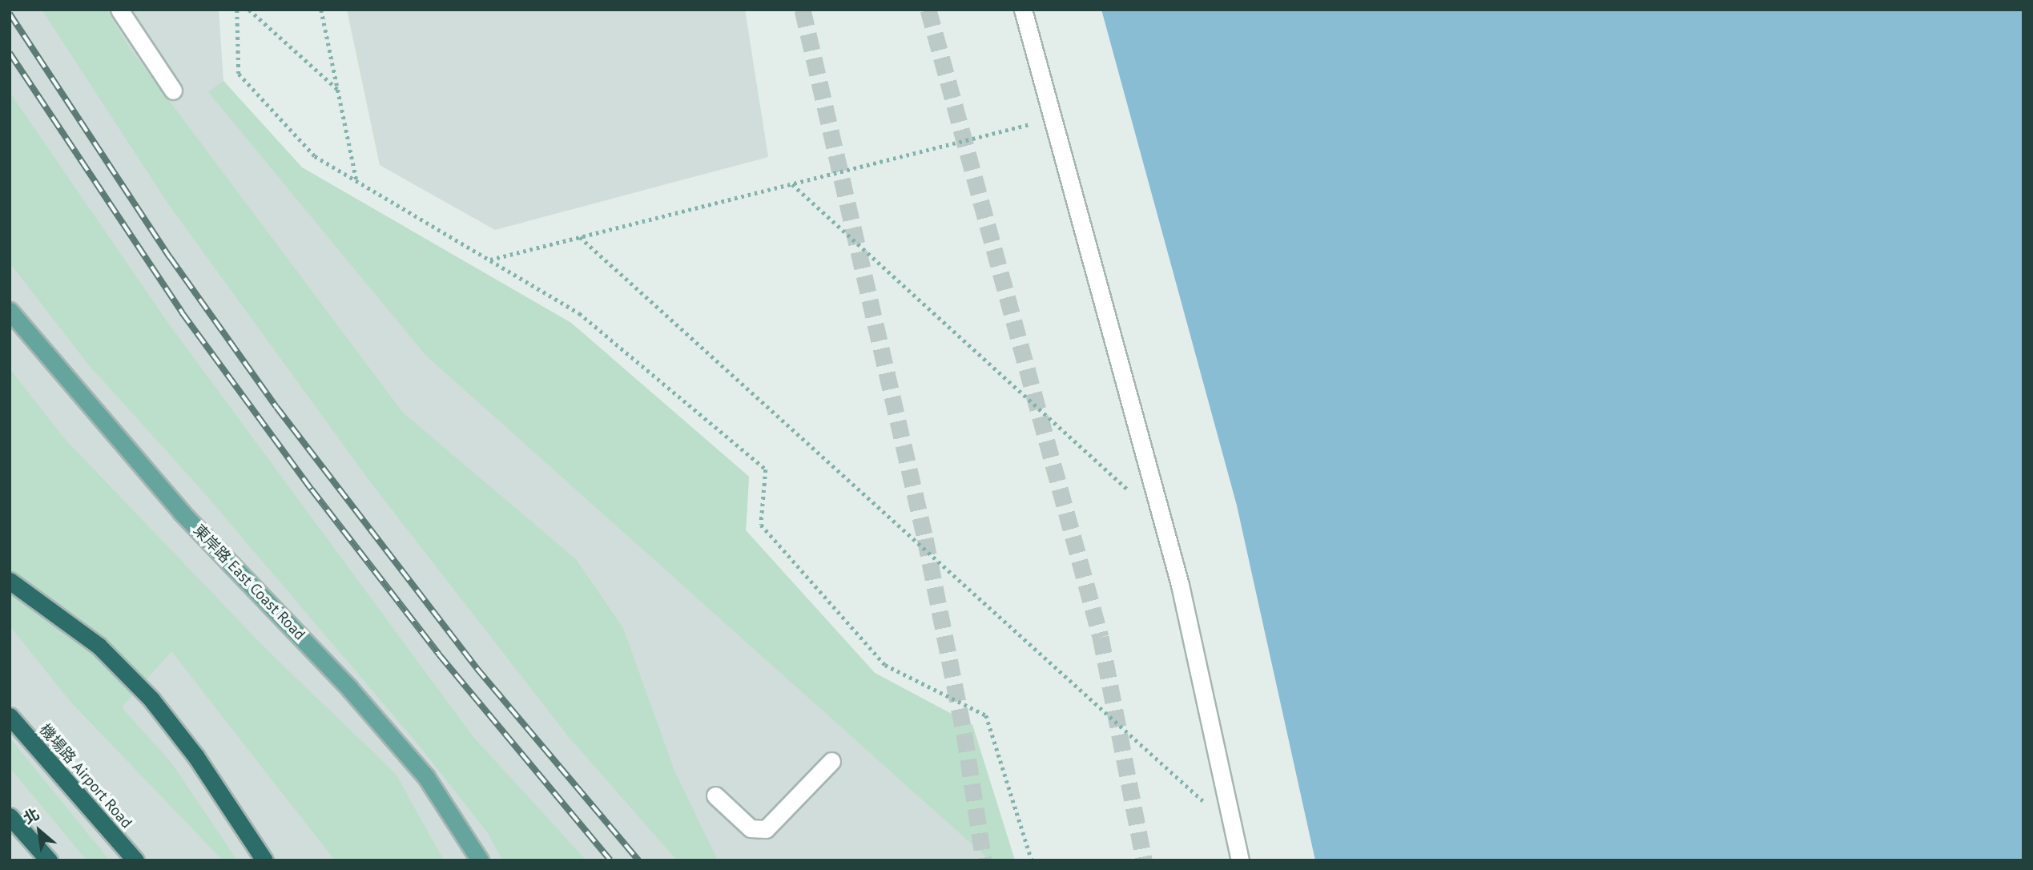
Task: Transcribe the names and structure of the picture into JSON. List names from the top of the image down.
{
  "streets": {
    "highway": ["機場路 Airport Road"],
    "main road": ["東岸路 East Coast Road"]
  },
  "north": "top left"
}
